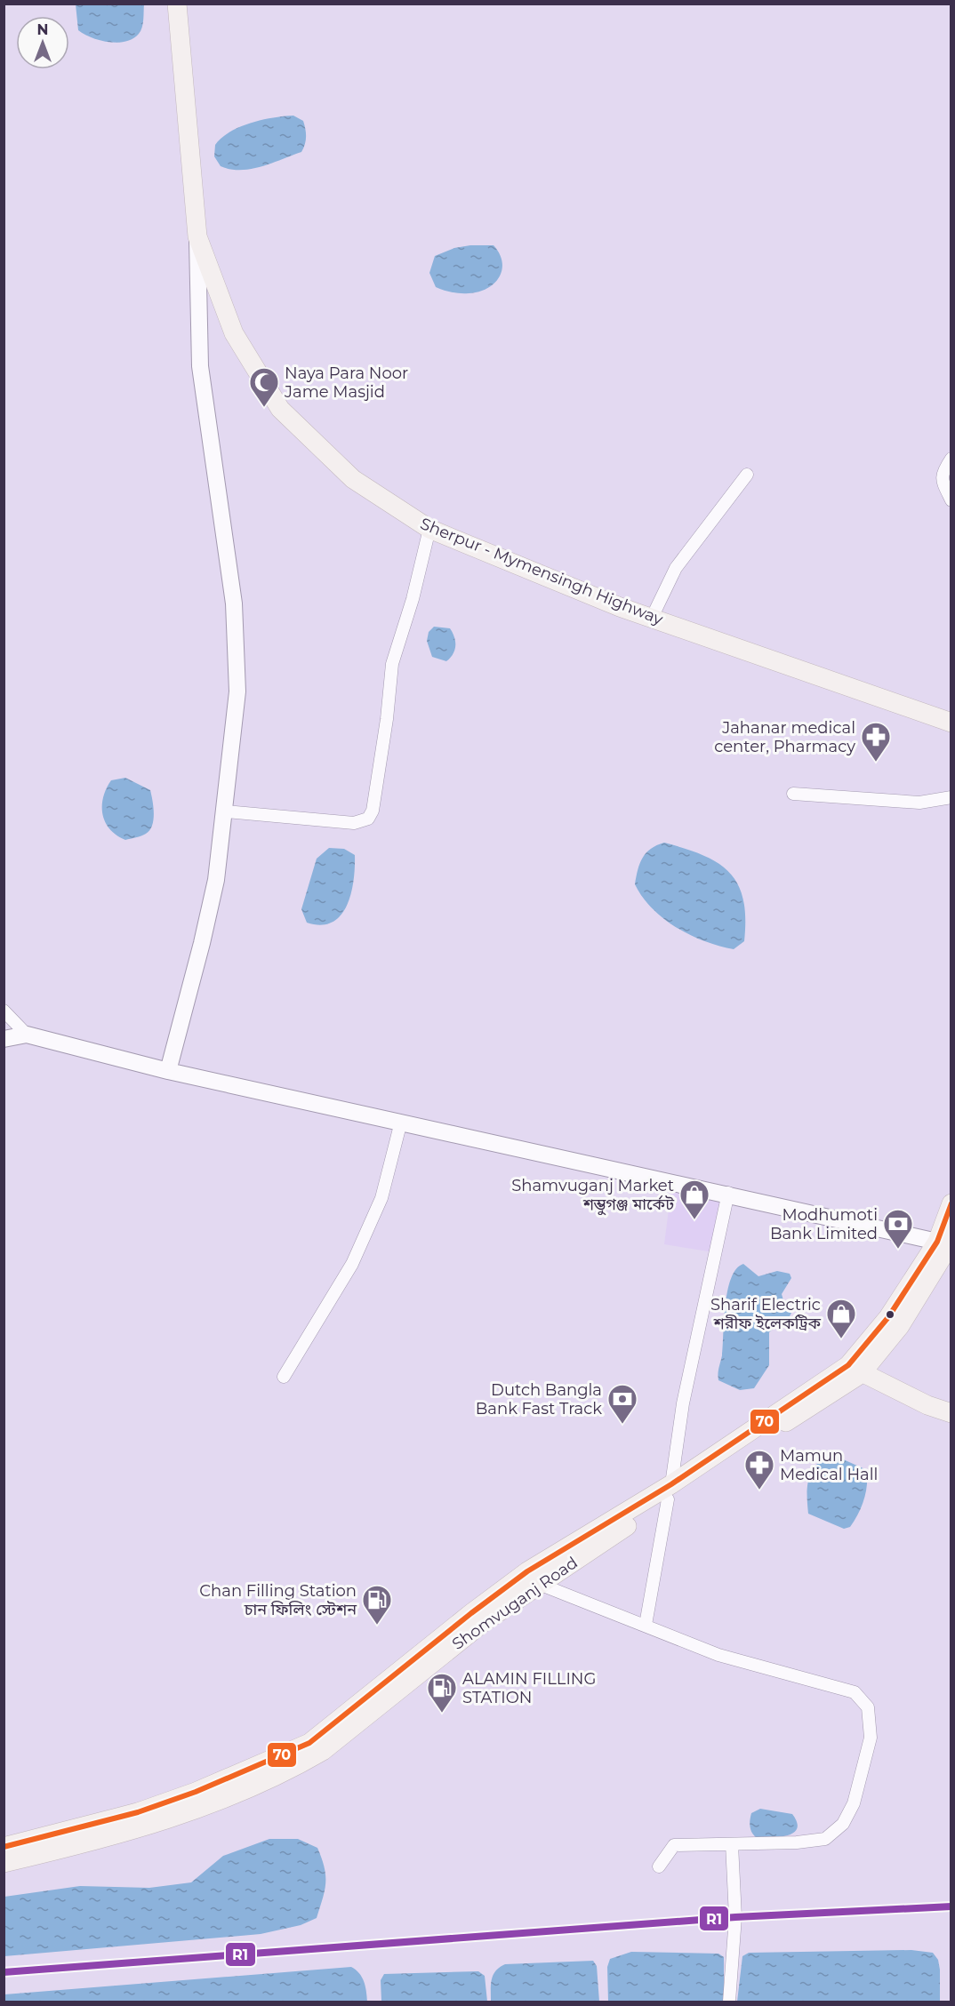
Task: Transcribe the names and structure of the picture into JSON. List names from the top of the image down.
{
  "streets": {
    "main road": ["Sherpur - Mymensingh Highway", "Shomvuganj Road"]
  },
  "places": {
    "mosque": ["Naya Para Noor Jame Masjid"],
    "pharmacy": ["Jahanar medical center, Pharmacy", "Mamun Medical Hall"],
    "shop": ["Shamvuganj Market শম্ভুগঞ্জ মার্কেট", "Sharif Electric শরীফ ইলেকট্রিক"],
    "bank": ["Modhumoti Bank Limited", "Dutch Bangla Bank Fast Track"],
    "fuel station": ["Chan Filling Station চান ফিলিং স্টেশন", "ALAMIN FILLING STATION"]
  },
  "lines": ["transit line 70", "transit line R1"],
  "north": "top"
}
